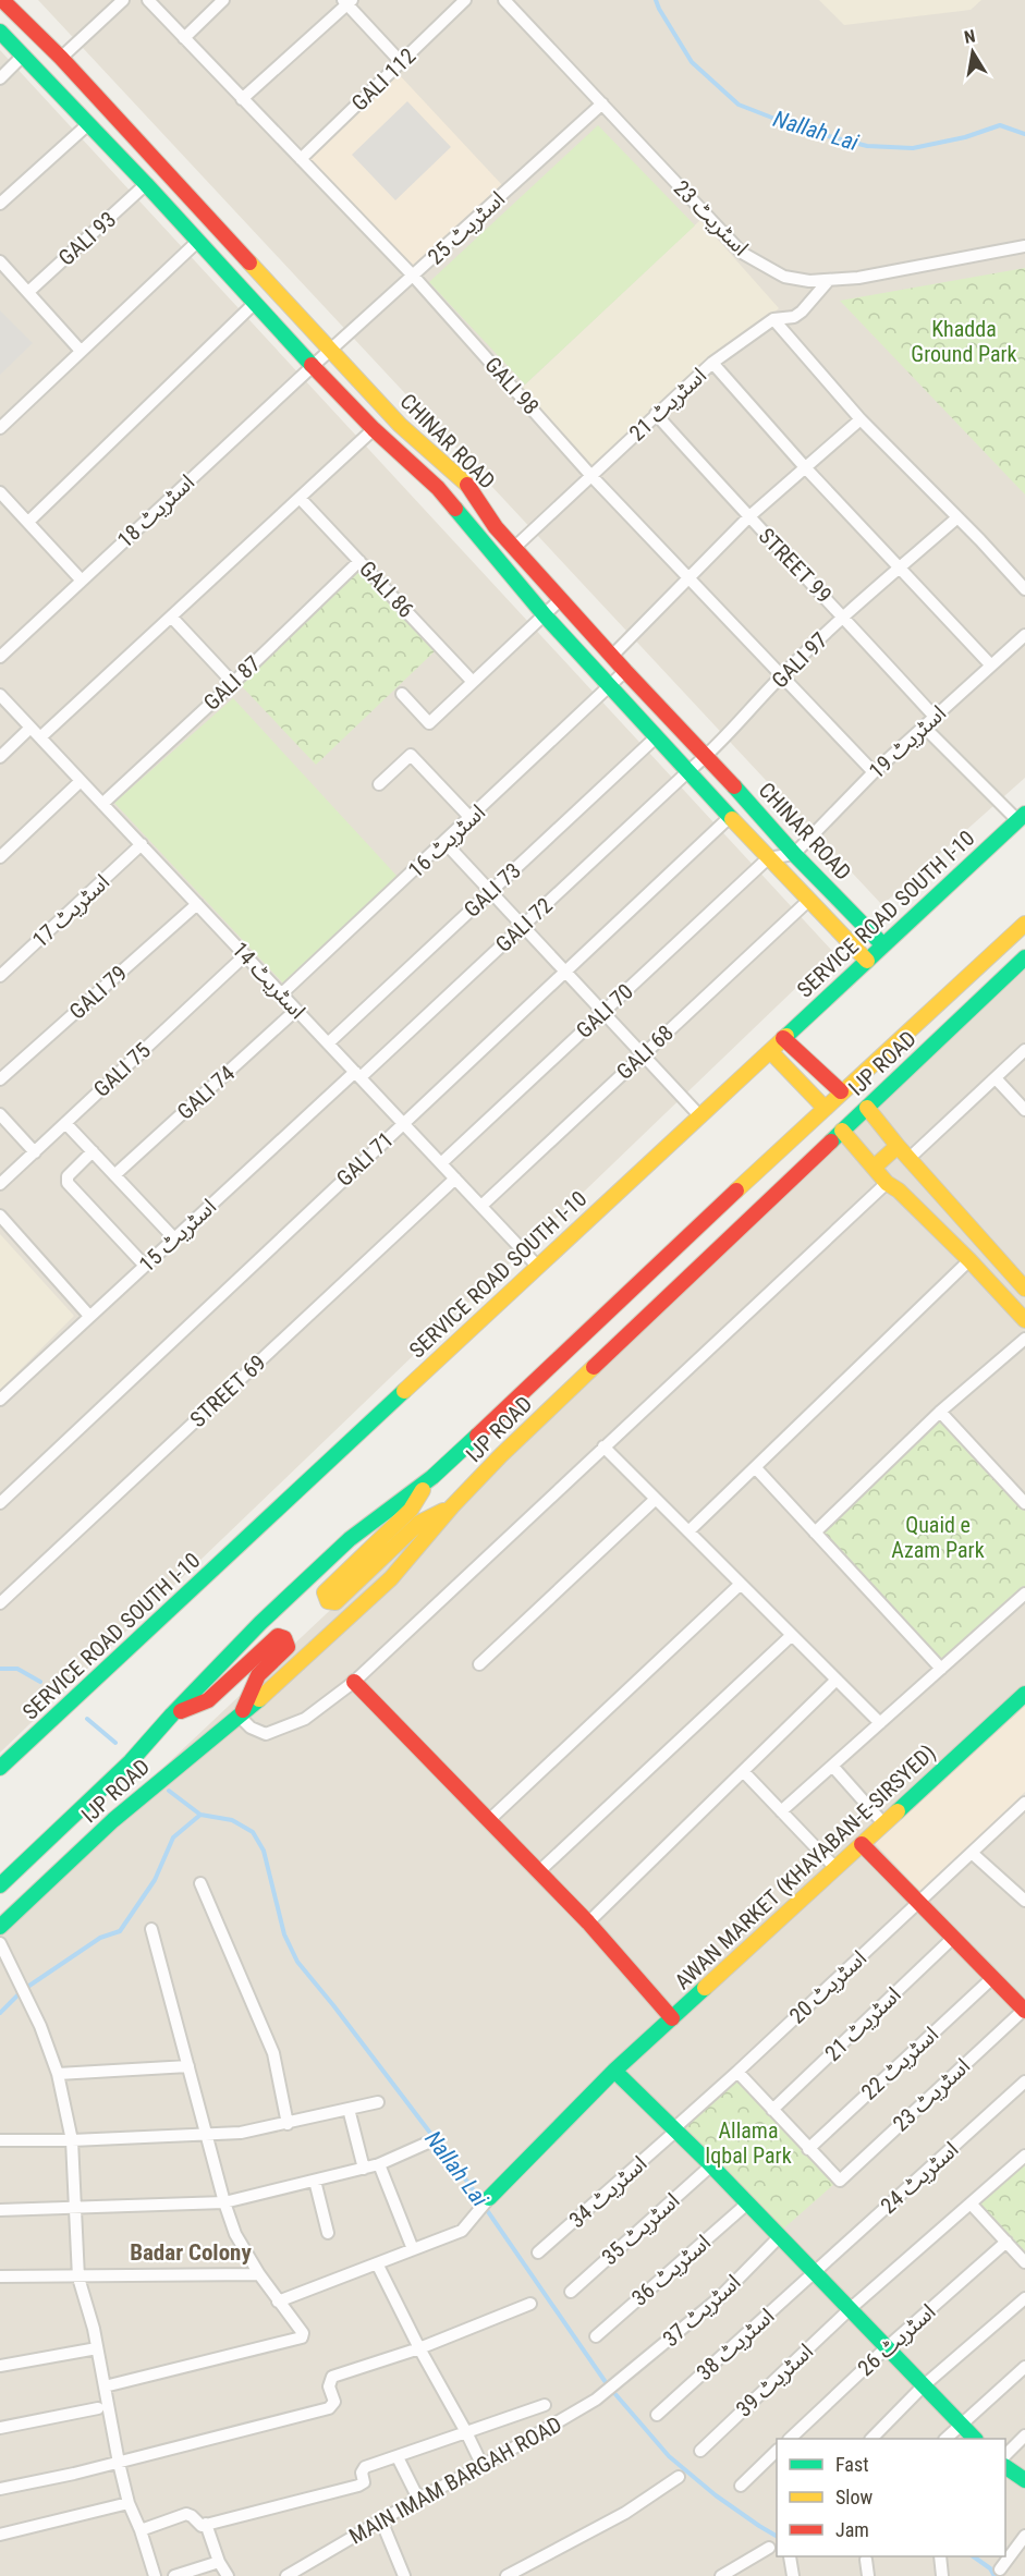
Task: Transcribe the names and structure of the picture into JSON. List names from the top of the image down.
{
  "streets": {
    "main road": [
      "CHINAR ROAD",
      "SERVICE ROAD SOUTH I-10",
      "IJP ROAD",
      "AWAN MARKET (KHAYABAN-E-SIRSYED)"
    ],
    "street": [
      "GALI 112",
      "اسٹریٹ 23",
      "اسٹریٹ 25",
      "GALI 93",
      "GALI 98",
      "اسٹریٹ 21",
      "اسٹریٹ 18",
      "STREET 99",
      "GALI 86",
      "GALI 97",
      "GALI 87",
      "اسٹریٹ 19",
      "اسٹریٹ 16",
      "GALI 73",
      "اسٹریٹ 17",
      "GALI 72",
      "اسٹریٹ 14",
      "GALI 79",
      "GALI 70",
      "GALI 68",
      "GALI 75",
      "GALI 74",
      "GALI 71",
      "اسٹریٹ 15",
      "STREET 69",
      "اسٹریٹ 20",
      "اسٹریٹ 22",
      "اسٹریٹ 24",
      "اسٹریٹ 34",
      "اسٹریٹ 35",
      "اسٹریٹ 36",
      "اسٹریٹ 37",
      "اسٹریٹ 26",
      "اسٹریٹ 38",
      "اسٹریٹ 39",
      "MAIN IMAM BARGAH ROAD"
    ]
  },
  "crossings": [
    ["GALI 112", "GALI 98"],
    ["اسٹریٹ 23", "اسٹریٹ 25"],
    ["اسٹریٹ 23", "اسٹریٹ 21"],
    ["اسٹریٹ 23", "اسٹریٹ 22"],
    ["اسٹریٹ 25", "GALI 98"],
    ["اسٹریٹ 25", "CHINAR ROAD"],
    ["اسٹریٹ 25", "اسٹریٹ 18"],
    ["GALI 93", "CHINAR ROAD"],
    ["GALI 98", "اسٹریٹ 21"],
    ["GALI 98", "GALI 97"],
    ["GALI 98", "اسٹریٹ 19"],
    ["اسٹریٹ 21", "CHINAR ROAD"],
    ["اسٹریٹ 21", "STREET 99"],
    ["CHINAR ROAD", "اسٹریٹ 18"],
    ["CHINAR ROAD", "GALI 97"],
    ["CHINAR ROAD", "اسٹریٹ 19"],
    ["CHINAR ROAD", "اسٹریٹ 16"],
    ["CHINAR ROAD", "GALI 73"],
    ["CHINAR ROAD", "SERVICE ROAD SOUTH I-10"],
    ["CHINAR ROAD", "GALI 72"],
    ["CHINAR ROAD", "GALI 70"],
    ["CHINAR ROAD", "GALI 68"],
    ["CHINAR ROAD", "GALI 71"],
    ["STREET 99", "GALI 97"],
    ["STREET 99", "اسٹریٹ 19"],
    ["GALI 86", "GALI 87"],
    ["GALI 97", "GALI 72"],
    ["GALI 87", "اسٹریٹ 14"],
    ["اسٹریٹ 16", "اسٹریٹ 14"],
    ["GALI 73", "اسٹریٹ 14"],
    ["اسٹریٹ 17", "اسٹریٹ 14"],
    ["SERVICE ROAD SOUTH I-10", "اسٹریٹ 14"],
    ["GALI 72", "اسٹریٹ 14"],
    ["GALI 72", "اسٹریٹ 15"],
    ["اسٹریٹ 14", "GALI 79"],
    ["اسٹریٹ 14", "GALI 70"],
    ["اسٹریٹ 14", "GALI 68"],
    ["اسٹریٹ 14", "GALI 75"],
    ["اسٹریٹ 14", "GALI 74"],
    ["اسٹریٹ 14", "GALI 71"],
    ["اسٹریٹ 14", "اسٹریٹ 15"],
    ["اسٹریٹ 14", "STREET 69"],
    ["اسٹریٹ 20", "اسٹریٹ 34"],
    ["اسٹریٹ 24", "اسٹریٹ 38"],
    ["اسٹریٹ 37", "MAIN IMAM BARGAH ROAD"]
  ],
  "districts": ["Badar Colony"],
  "water": ["Nallah Lai"],
  "parks": ["Khadda Ground Park", "Quaid e Azam Park", "Allama Iqbal Park"],
  "legend": ["Fast", "Slow", "Jam"],
  "north": "top"
}
